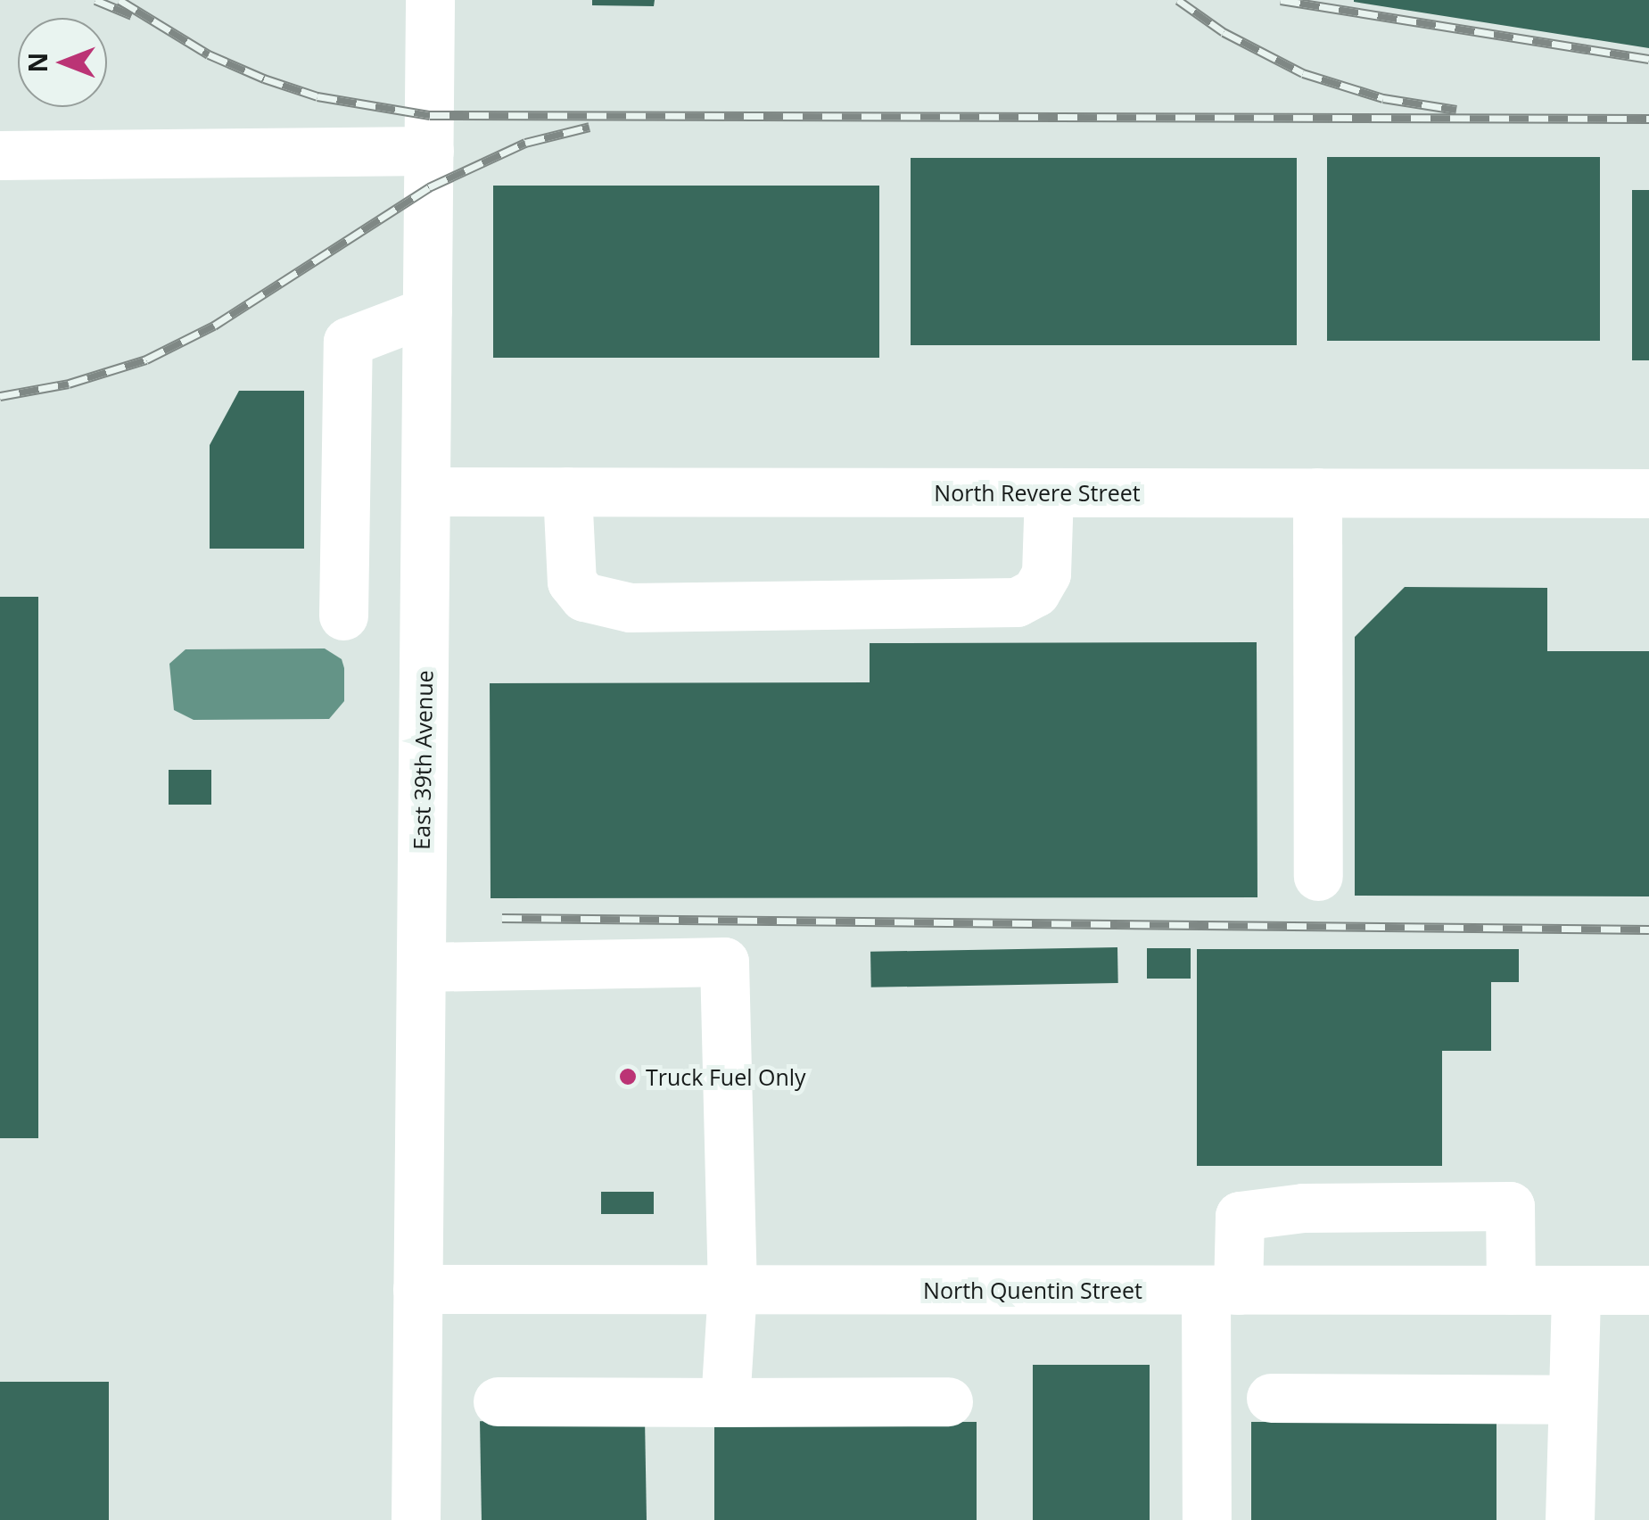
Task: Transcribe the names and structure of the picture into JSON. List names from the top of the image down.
{
  "streets": {
    "street": ["North Revere Street", "East 39th Avenue", "North Quentin Street"]
  },
  "crossings": [
    ["North Revere Street", "East 39th Avenue"],
    ["East 39th Avenue", "North Quentin Street"]
  ],
  "places": ["Truck Fuel Only"],
  "north": "left"
}
